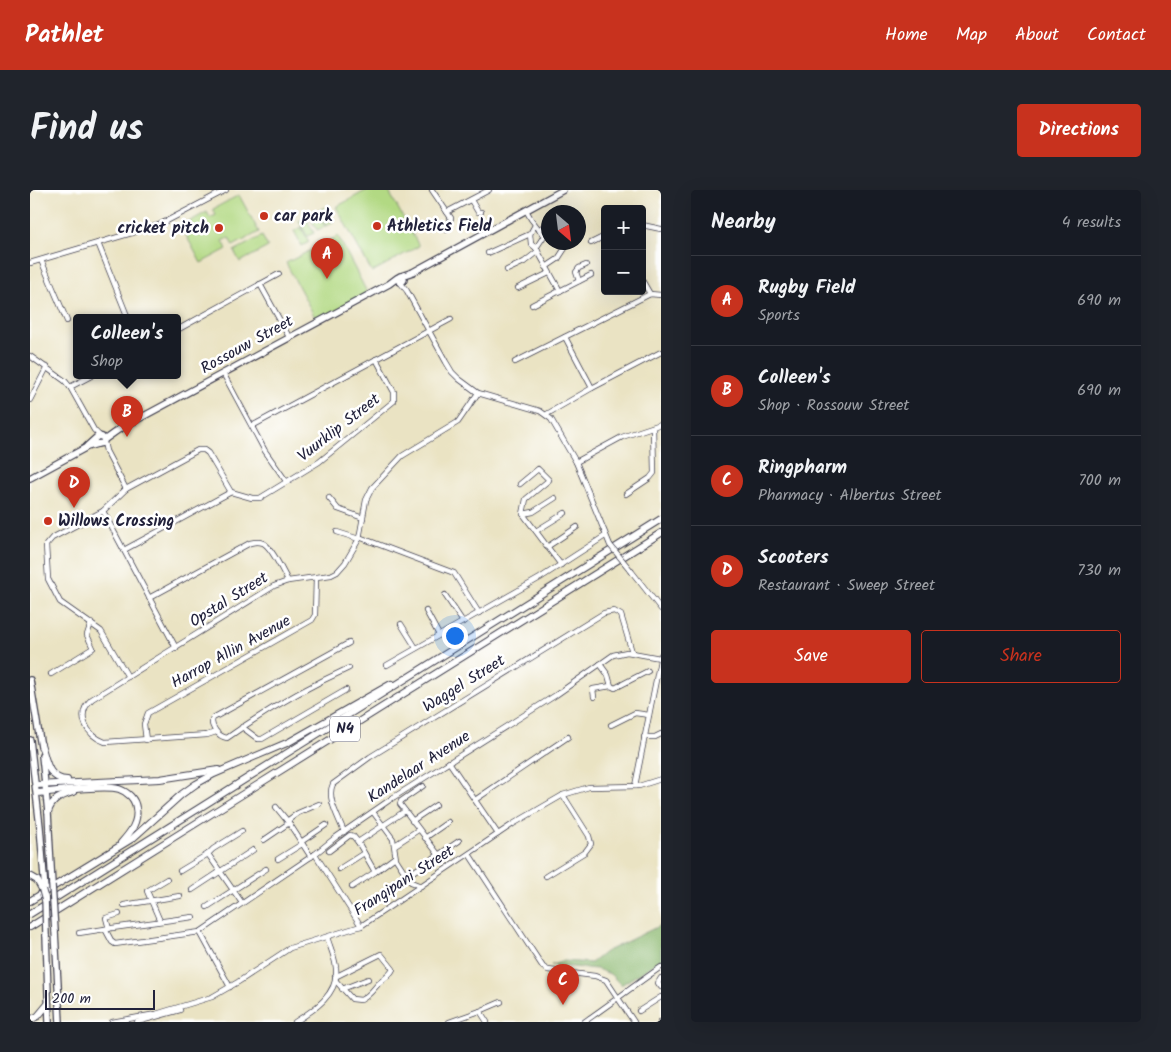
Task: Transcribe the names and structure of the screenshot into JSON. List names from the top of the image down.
{
  "streets": {
    "highway": ["N4"],
    "main road": ["Rossouw Street"],
    "street": [
      "Vuurklip Street",
      "Opstal Street",
      "Harrop Allin Avenue",
      "Waggel Street",
      "Kandelaar Avenue",
      "Frangipani Street"
    ]
  },
  "crossings": [
    ["Opstal Street", "Harrop Allin Avenue"],
    ["Waggel Street", "Kandelaar Avenue"]
  ],
  "places": [
    "car park",
    "Athletics Field",
    "cricket pitch",
    "Willows Crossing"
  ],
  "scale_bar": "200 m",
  "north": "bottom right",
  "page": {
    "header": "Pathlet",
    "nav": [
      "Home",
      "Map",
      "About",
      "Contact"
    ],
    "title": "Find us",
    "buttons": [
      "Directions",
      ["Save", "Share"]
    ],
    "heading": ["Nearby", "4 results"],
    "map_buttons": ["+", "−"],
    "pins": [
      "A",
      "B",
      "D",
      "C"
    ],
    "list": [
      {
        "mark": "A",
        "name": "Rugby Field",
        "note": "Sports",
        "value": "690 m"
      },
      {
        "mark": "B",
        "name": "Colleen's",
        "note": "Shop · Rossouw Street",
        "value": "690 m"
      },
      {
        "mark": "C",
        "name": "Ringpharm",
        "note": "Pharmacy · Albertus Street",
        "value": "700 m"
      },
      {
        "mark": "D",
        "name": "Scooters",
        "note": "Restaurant · Sweep Street",
        "value": "730 m"
      }
    ],
    "popup": ["Colleen's", "Shop"],
    "scale": "200 m"
  }
}
